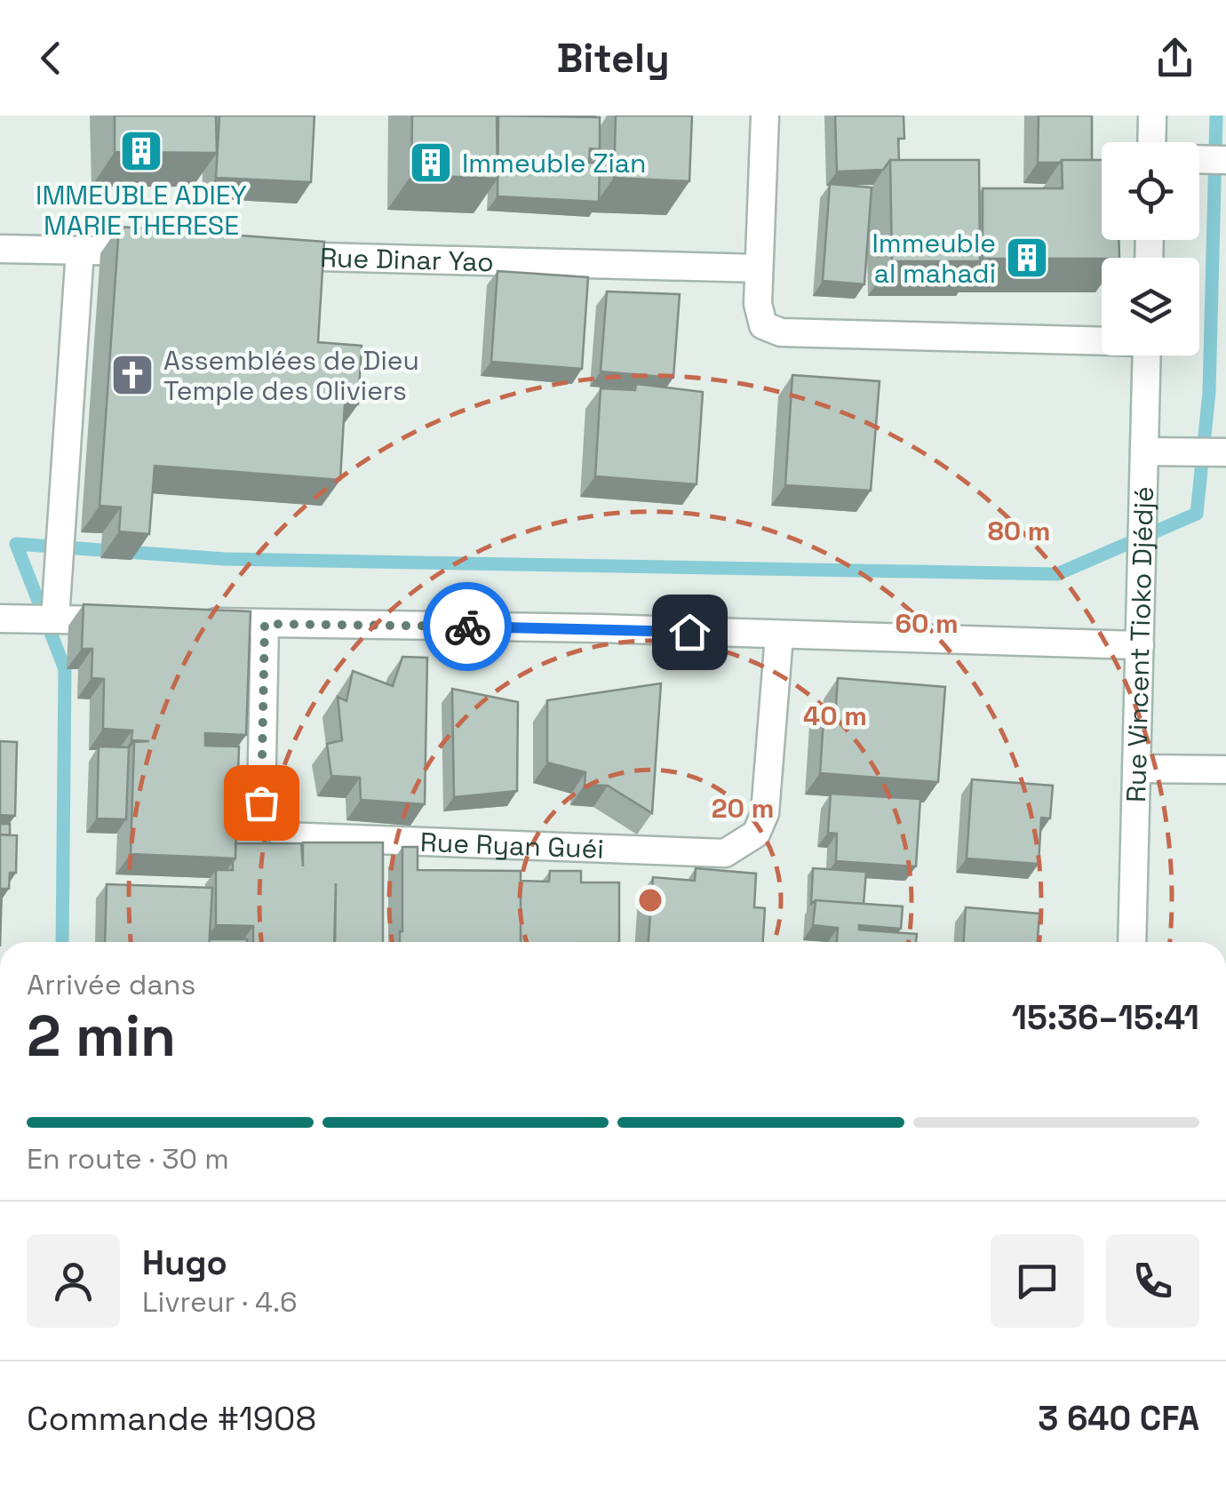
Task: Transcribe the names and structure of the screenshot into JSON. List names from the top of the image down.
{
  "streets": {
    "street": ["Rue Dinar Yao", "Rue Vincent Tioko Djédjé", "Rue Ryan Guéi"]
  },
  "places": {
    "building": ["IMMEUBLE ADIEY MARIE THERESE", "Immeuble Zian", "Immeuble al mahadi"],
    "church": ["Assemblées de Dieu Temple des Oliviers"]
  },
  "page": {
    "header": "Bitely",
    "heading": ["2 min", "Arrivée dans", "15:36–15:41"],
    "panel": [
      "Hugo",
      "Livreur · 4.6",
      "Commande #1908",
      "3 640 CFA"
    ],
    "bar": "En route · 30 m"
  },
  "rings": [
    "80 m",
    "60 m",
    "40 m",
    "20 m"
  ]
}
